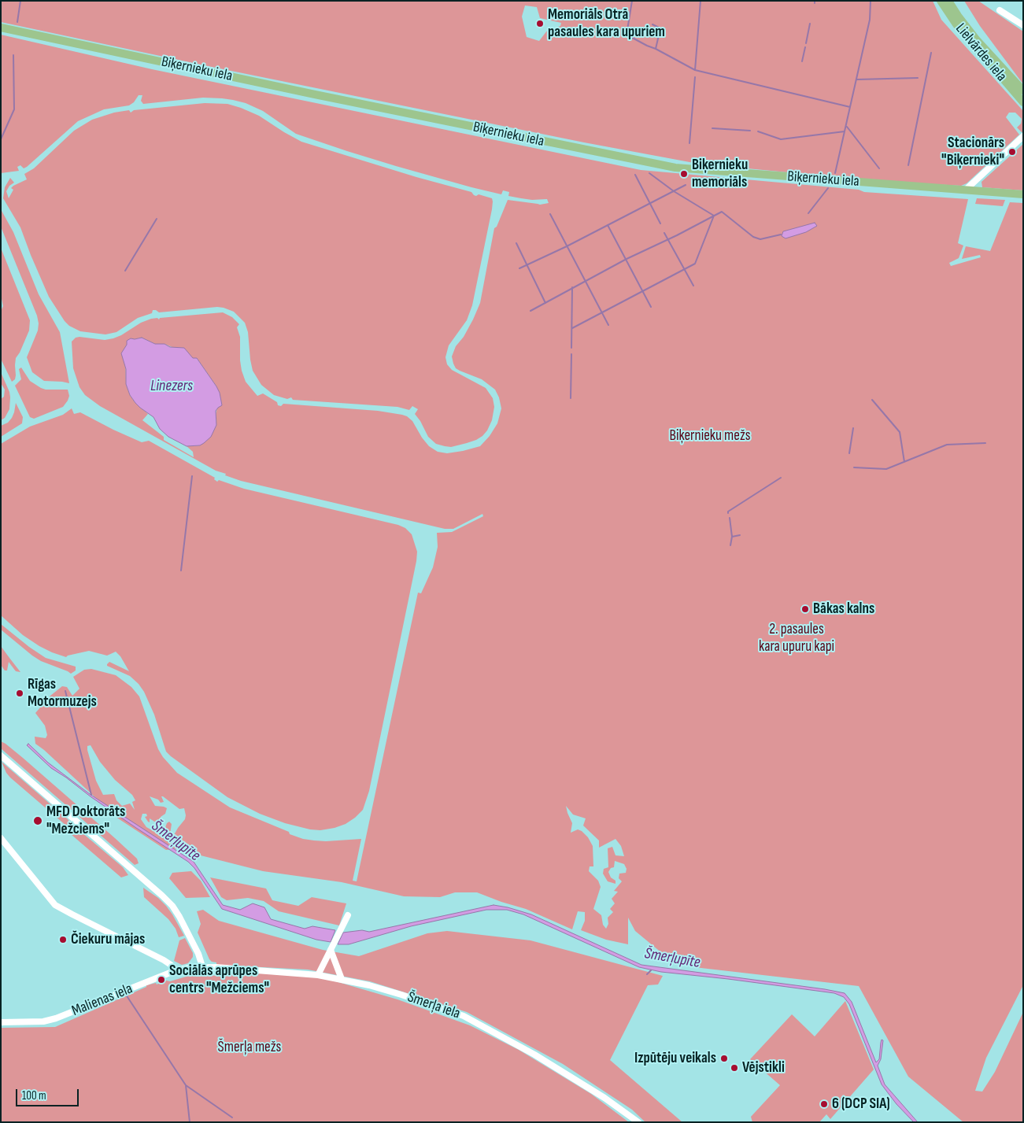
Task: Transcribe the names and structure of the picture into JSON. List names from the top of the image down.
{
  "streets": {
    "main road": ["Lielvārdes iela", "Biķernieku iela"],
    "street": ["Malienas iela", "Šmerļa iela"]
  },
  "crossings": [
    ["Malienas iela", "Šmerļa iela"]
  ],
  "water": ["Linezers", "Šmerļupīte"],
  "parks": ["Biķernieku mežs", "2. pasaules kara upuru kapi", "Šmerļa mežs"],
  "places": [
    "Memoriāls Otrā pasaules kara upuriem",
    "Stacionārs \"Biķernieki\"",
    "Biķernieku memoriāls",
    "Bākas kalns",
    "Rīgas Motormuzejs",
    "MFD Doktorāts \"Mežciems\"",
    "Čiekuru mājas",
    "Sociālās aprūpes centrs \"Mežciems\"",
    "Izpūtēju veikals",
    "Vējstikli",
    "6 (DCP SIA)"
  ],
  "scale_bar": "100 m"
}
